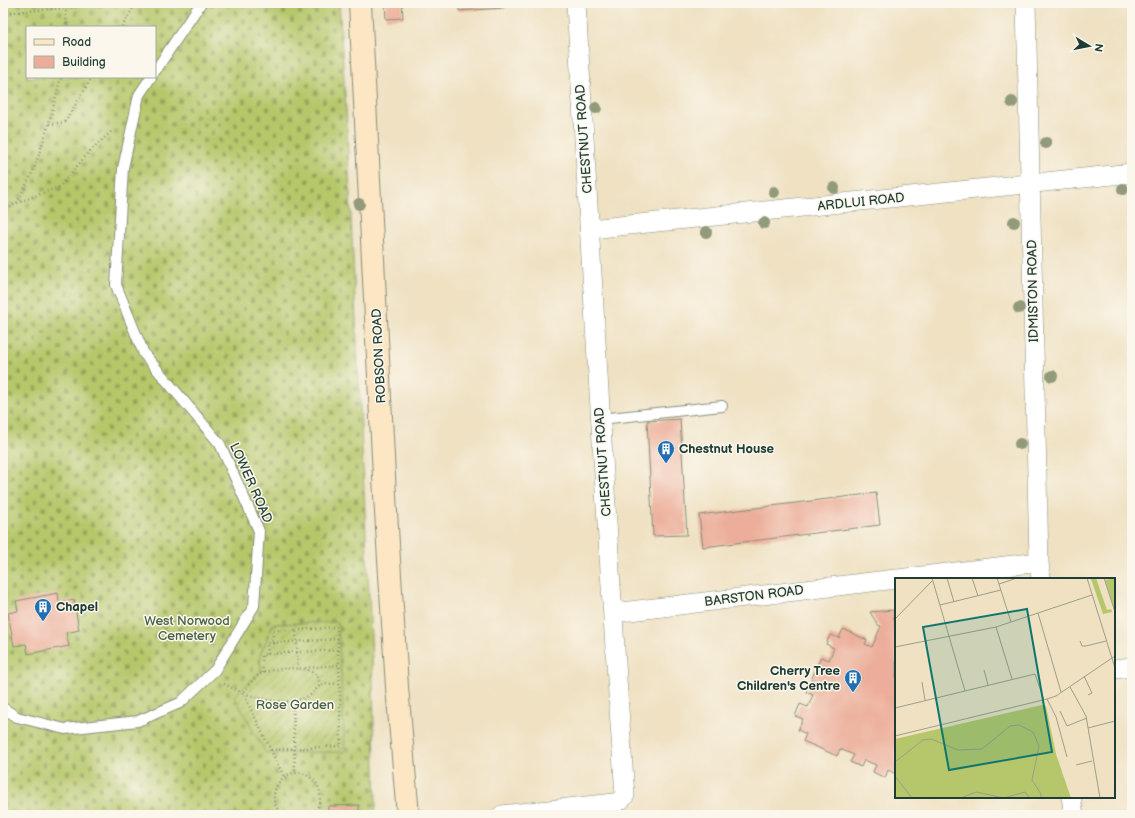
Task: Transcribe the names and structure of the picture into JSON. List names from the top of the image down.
{
  "streets": {
    "street": [
      "CHESTNUT ROAD",
      "ARDLUI ROAD",
      "IDMISTON ROAD",
      "ROBSON ROAD",
      "BARSTON ROAD"
    ],
    "lane": ["LOWER ROAD"]
  },
  "crossings": [
    ["CHESTNUT ROAD", "ARDLUI ROAD"],
    ["CHESTNUT ROAD", "BARSTON ROAD"],
    ["ARDLUI ROAD", "IDMISTON ROAD"],
    ["IDMISTON ROAD", "BARSTON ROAD"]
  ],
  "parks": ["West Norwood Cemetery", "Rose Garden"],
  "places": {
    "building": ["Chestnut House", "Chapel", "Cherry Tree Children's Centre"]
  },
  "legend": ["Road", "Building"],
  "north": "right"
}
